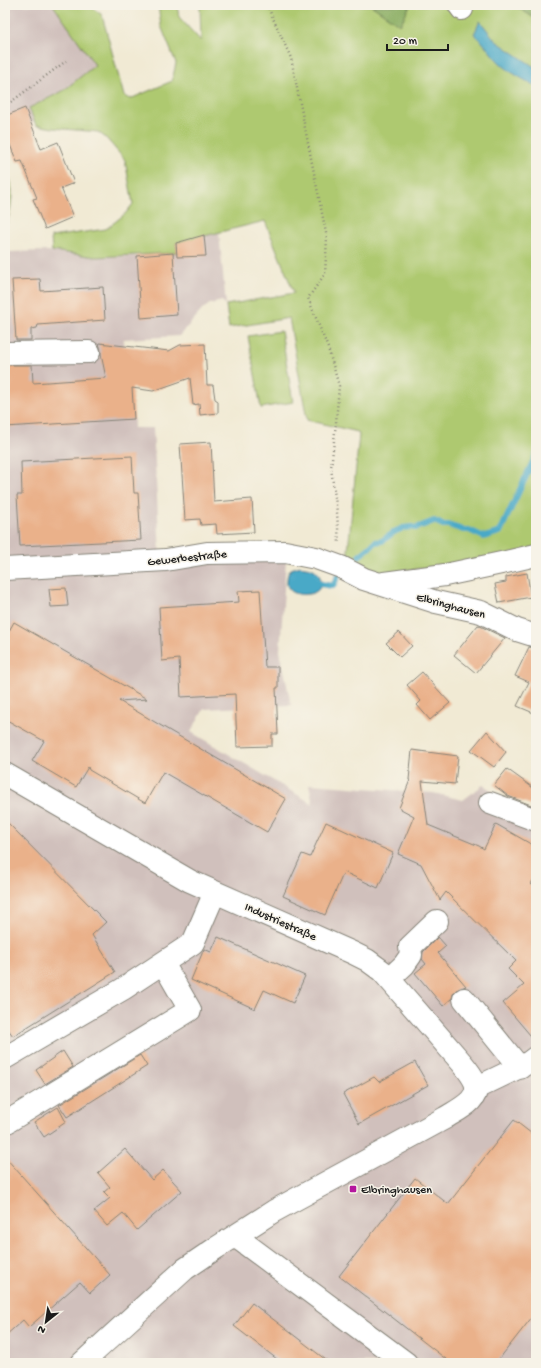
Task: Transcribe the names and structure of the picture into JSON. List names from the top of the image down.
{
  "streets": {
    "street": ["Gewerbestraße", "Elbringhausen", "Industriestraße"]
  },
  "crossings": [
    ["Gewerbestraße", "Elbringhausen"]
  ],
  "places": {
    "transit": ["Elbringhausen"]
  },
  "scale_bar": "20 m",
  "north": "bottom left"
}
